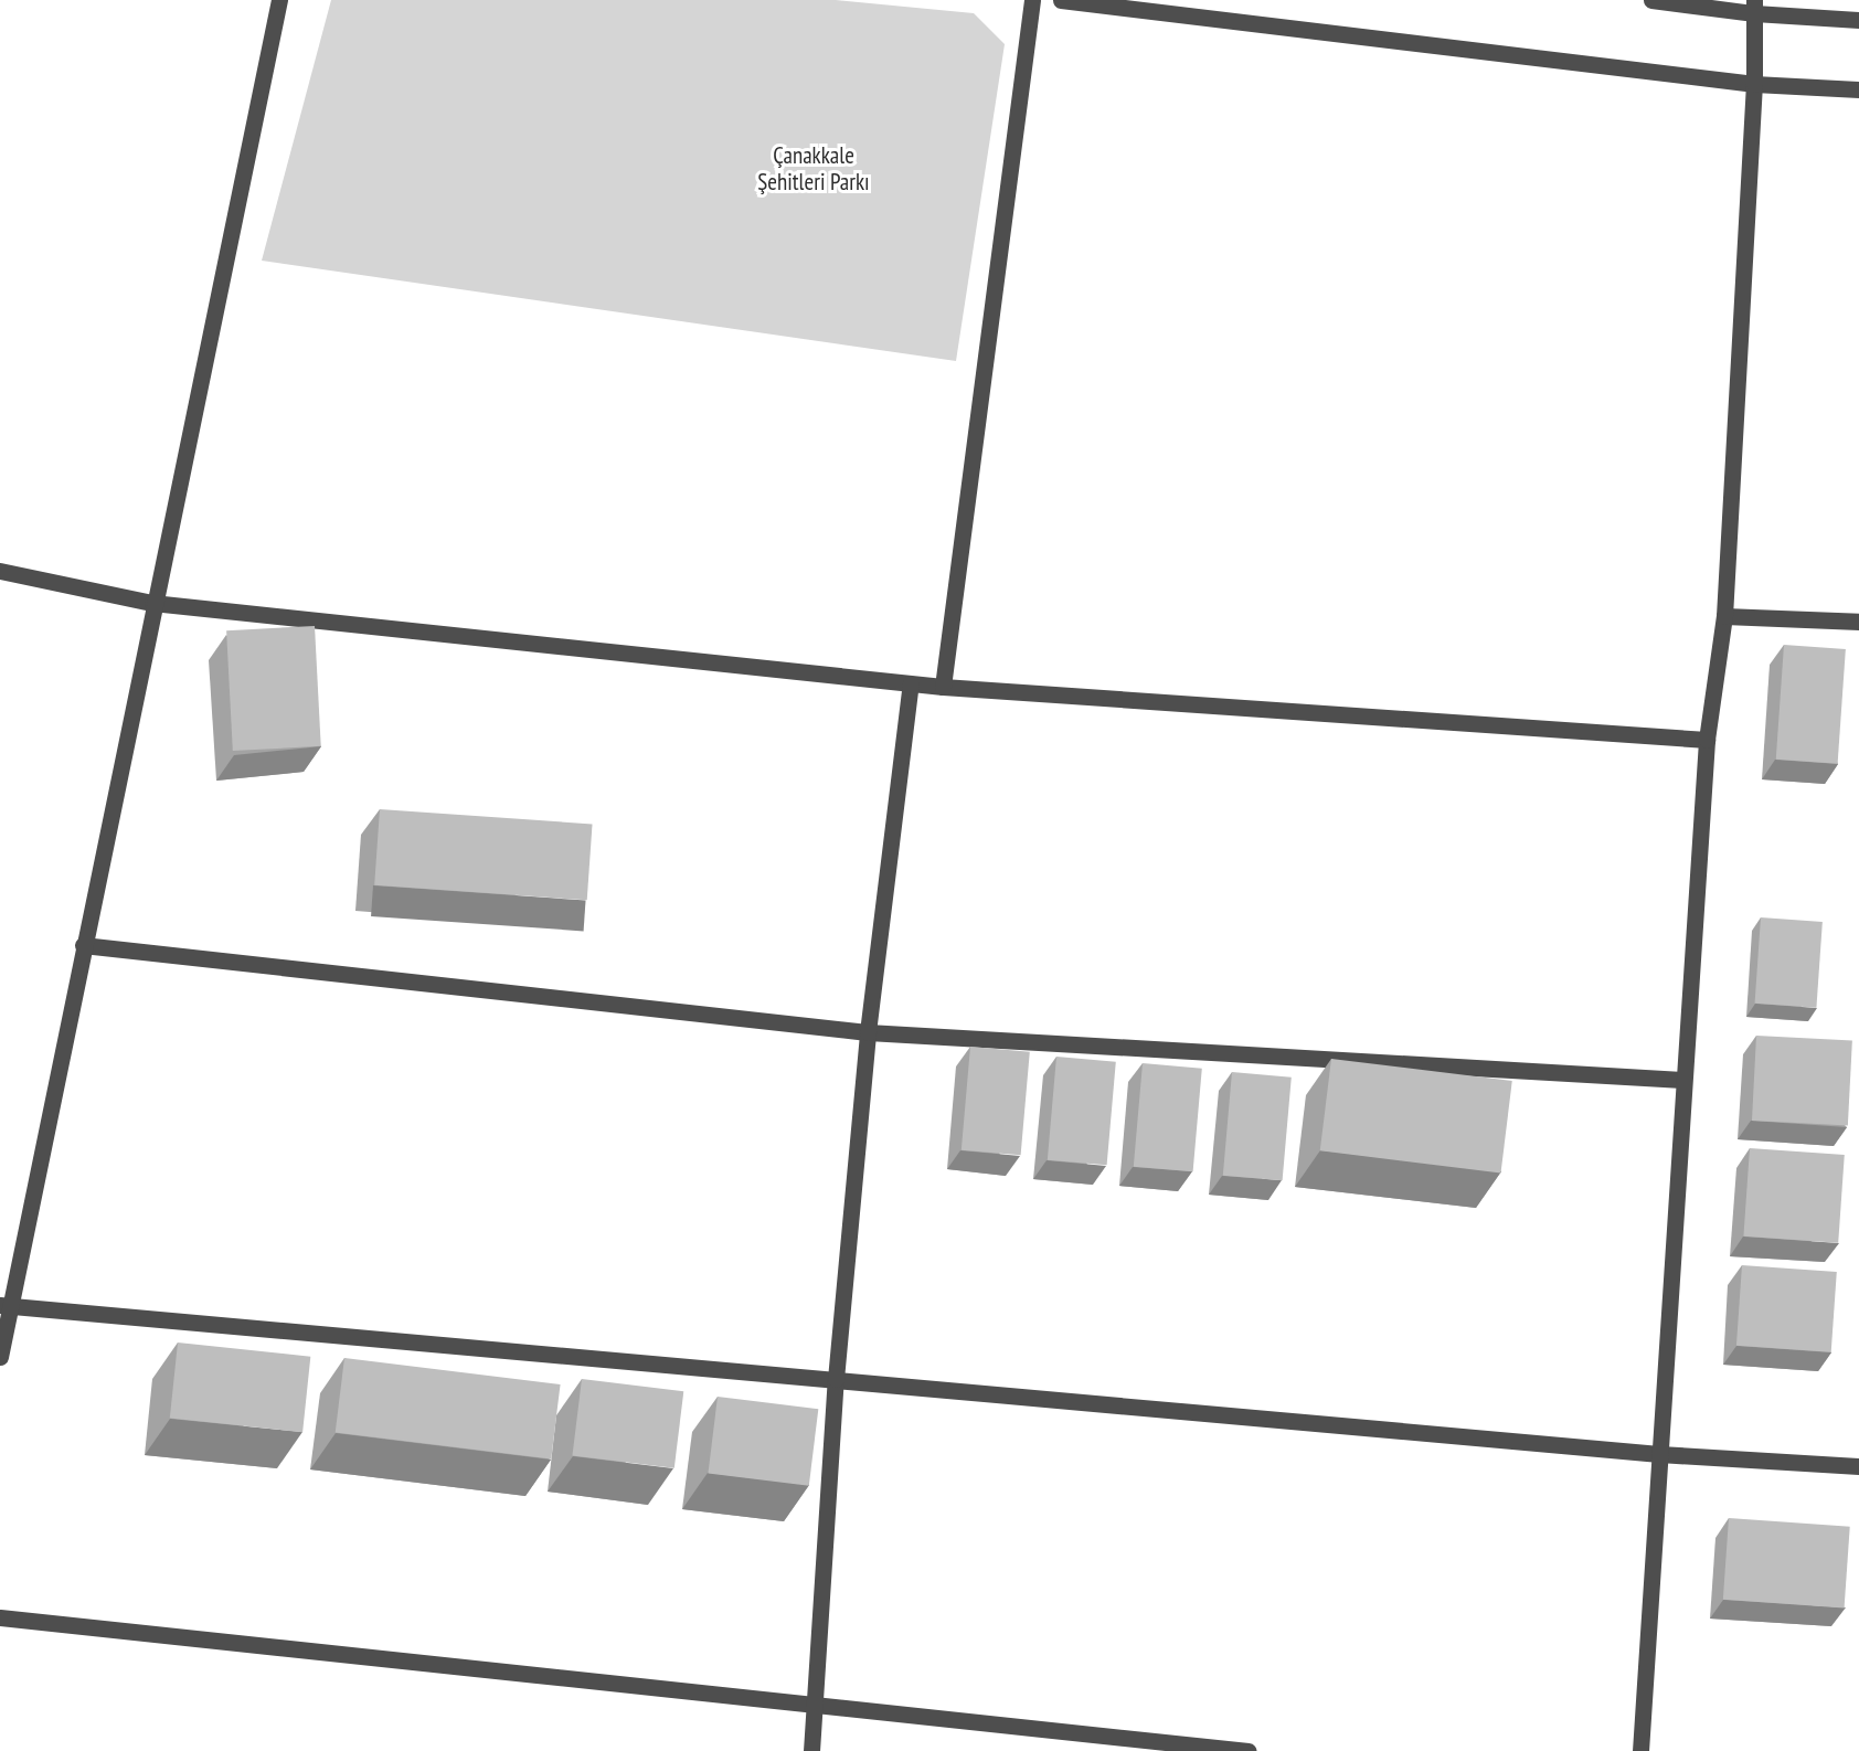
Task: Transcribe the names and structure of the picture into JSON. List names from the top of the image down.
{
  "parks": ["Çanakkale Şehitleri Parkı"]
}
